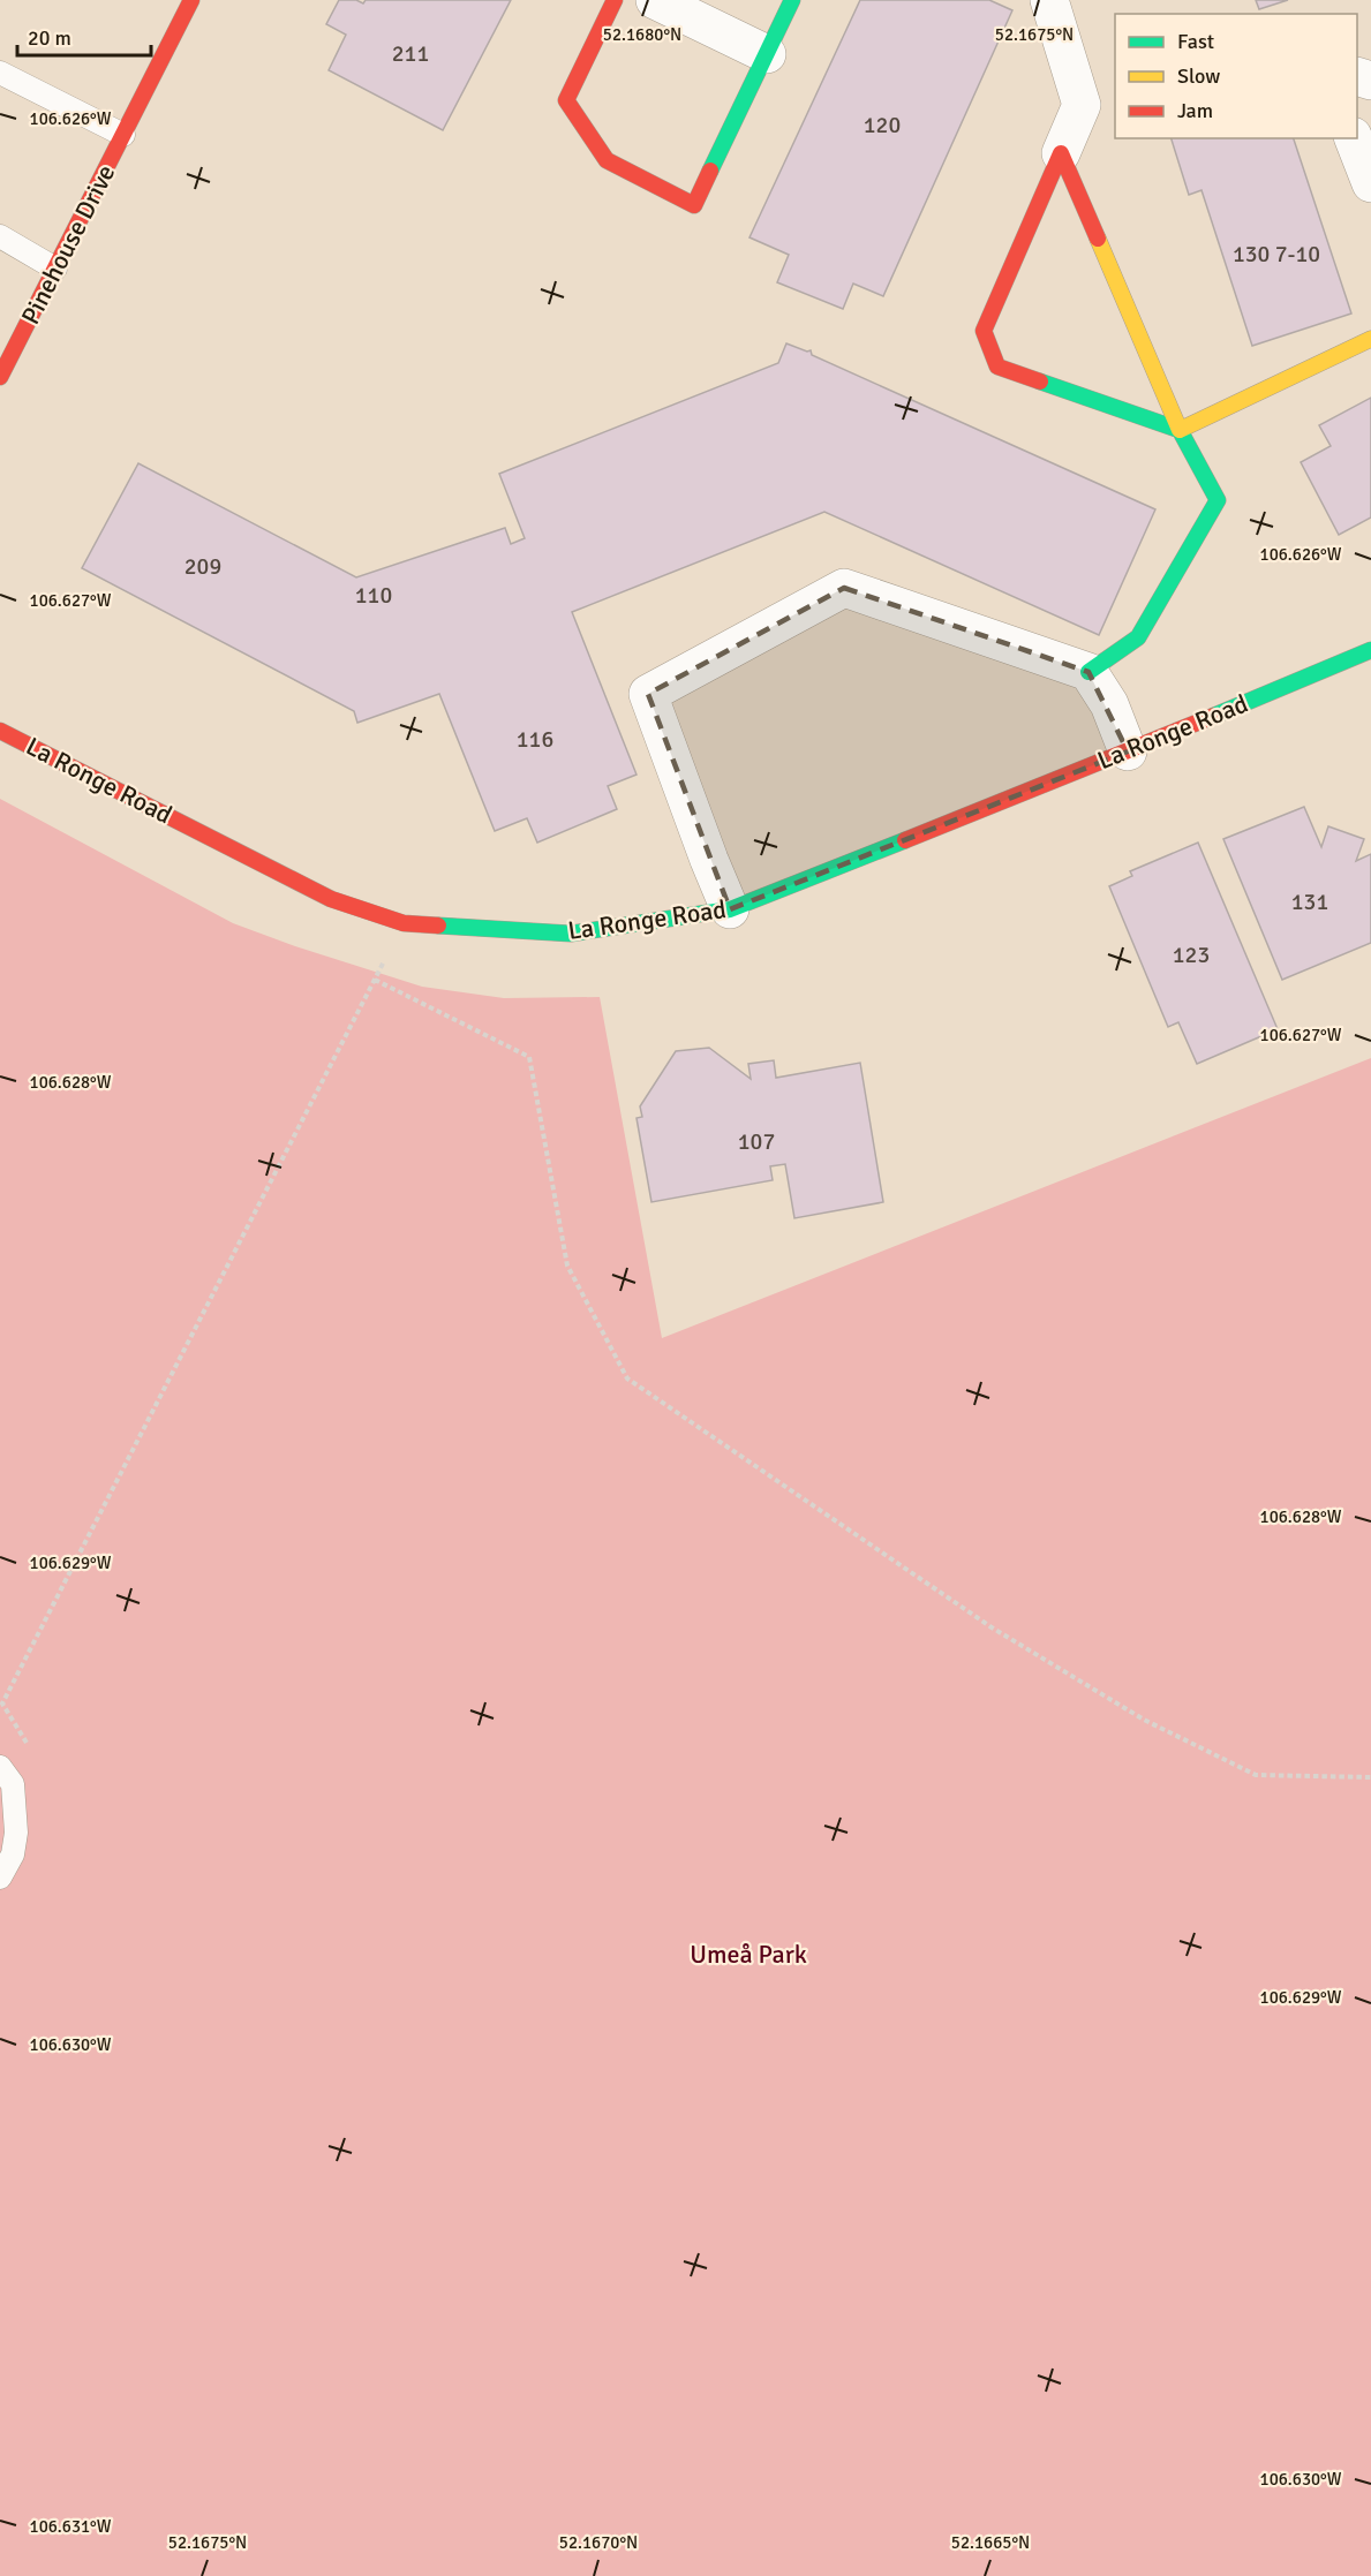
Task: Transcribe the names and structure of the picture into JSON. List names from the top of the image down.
{
  "streets": {
    "street": ["Pinehouse Drive", "La Ronge Road"]
  },
  "parks": ["Umeå Park"],
  "house_numbers": [
    "211",
    "120",
    "130 7-10",
    "209",
    "110",
    "116",
    "131",
    "123",
    "107"
  ],
  "legend": ["Fast", "Slow", "Jam"],
  "scale_bar": "20 m",
  "coordinates": [
    "52.1680°N",
    "52.1675°N",
    "106.626°W",
    "106.627°W",
    "106.628°W",
    "106.629°W",
    "106.630°W",
    "106.631°W",
    "52.1670°N",
    "52.1665°N"
  ]
}
